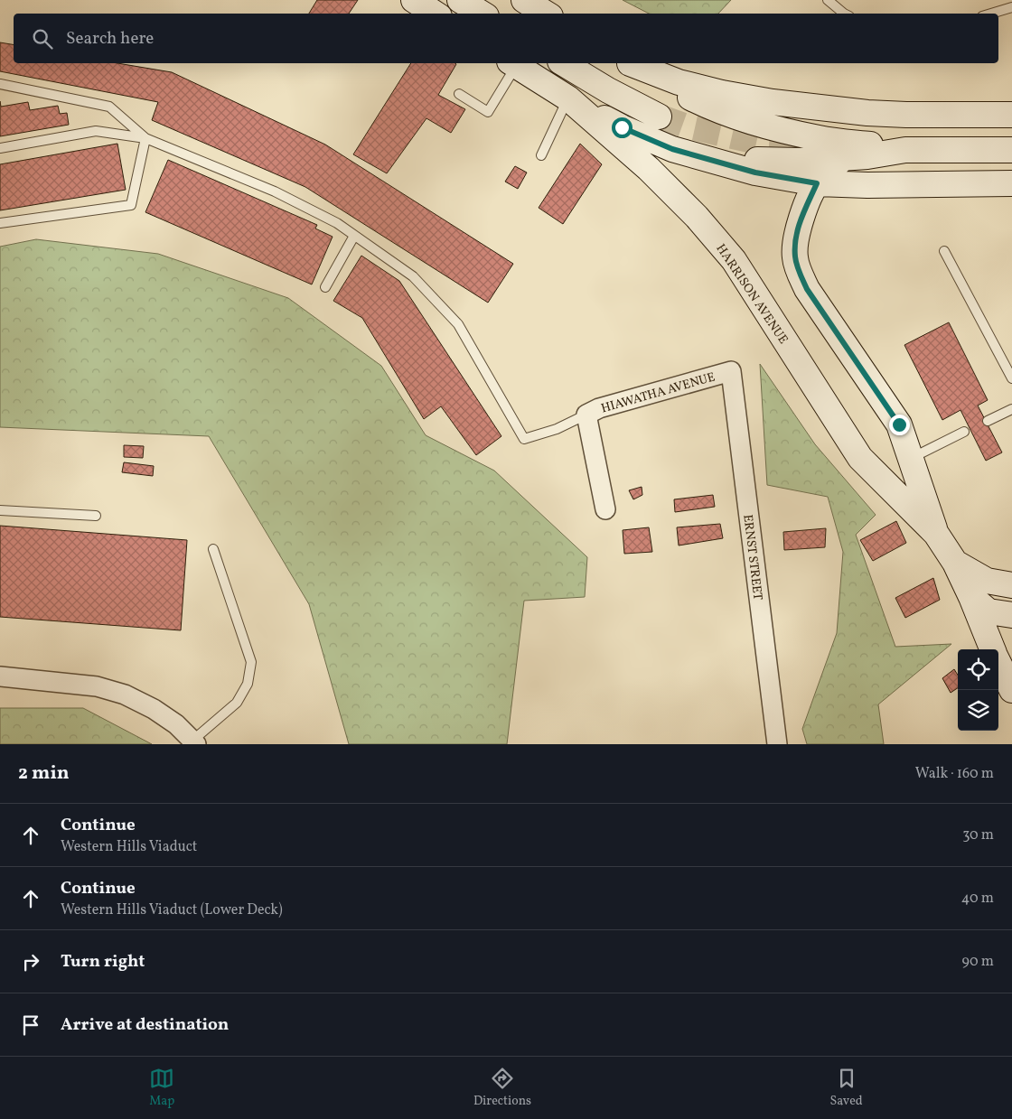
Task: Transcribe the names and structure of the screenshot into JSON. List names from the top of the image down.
{
  "streets": {
    "main road": ["HARRISON AVENUE"],
    "street": ["HIAWATHA AVENUE", "ERNST STREET"]
  },
  "crossings": [
    ["HIAWATHA AVENUE", "ERNST STREET"]
  ],
  "page": {
    "search": "Search here",
    "heading": ["2 min", "Walk · 160 m"],
    "list": [
      ["Continue", "Western Hills Viaduct", "30 m"],
      ["Continue", "Western Hills Viaduct (Lower Deck)", "40 m"],
      ["Turn right", "90 m"],
      "Arrive at destination"
    ],
    "nav": ["Map", "Directions", "Saved"]
  }
}
